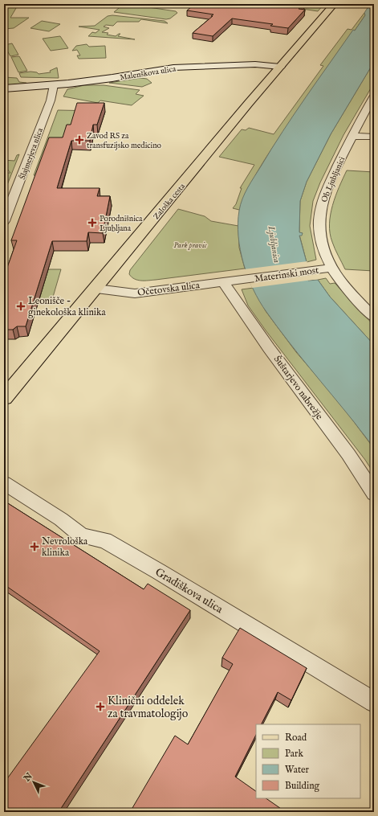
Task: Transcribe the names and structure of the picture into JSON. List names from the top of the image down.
{
  "streets": {
    "main road": ["Zaloška cesta"],
    "street": [
      "Malenškova ulica",
      "Šlajmerjeva ulica",
      "Ob Ljubljanici",
      "Materinski most",
      "Očetovska ulica",
      "Šuštarjevo nabrežje",
      "Gradiškova ulica"
    ]
  },
  "crossings": [
    ["Malenškova ulica", "Šlajmerjeva ulica"],
    ["Malenškova ulica", "Zaloška cesta"],
    ["Ob Ljubljanici", "Materinski most"],
    ["Zaloška cesta", "Očetovska ulica"],
    ["Materinski most", "Očetovska ulica"],
    ["Očetovska ulica", "Šuštarjevo nabrežje"]
  ],
  "water": ["Ljubljanica"],
  "parks": ["Park pravic"],
  "places": {
    "health": [
      "Zavod RS za transfuzijsko medicino",
      "Porodnišnica Ljubljana",
      "Leonišče - ginekološka klinika",
      "Nevrološka klinika",
      "Klinični oddelek za travmatologijo"
    ]
  },
  "legend": [
    "Road",
    "Park",
    "Water",
    "Building"
  ],
  "north": "top left"
}
